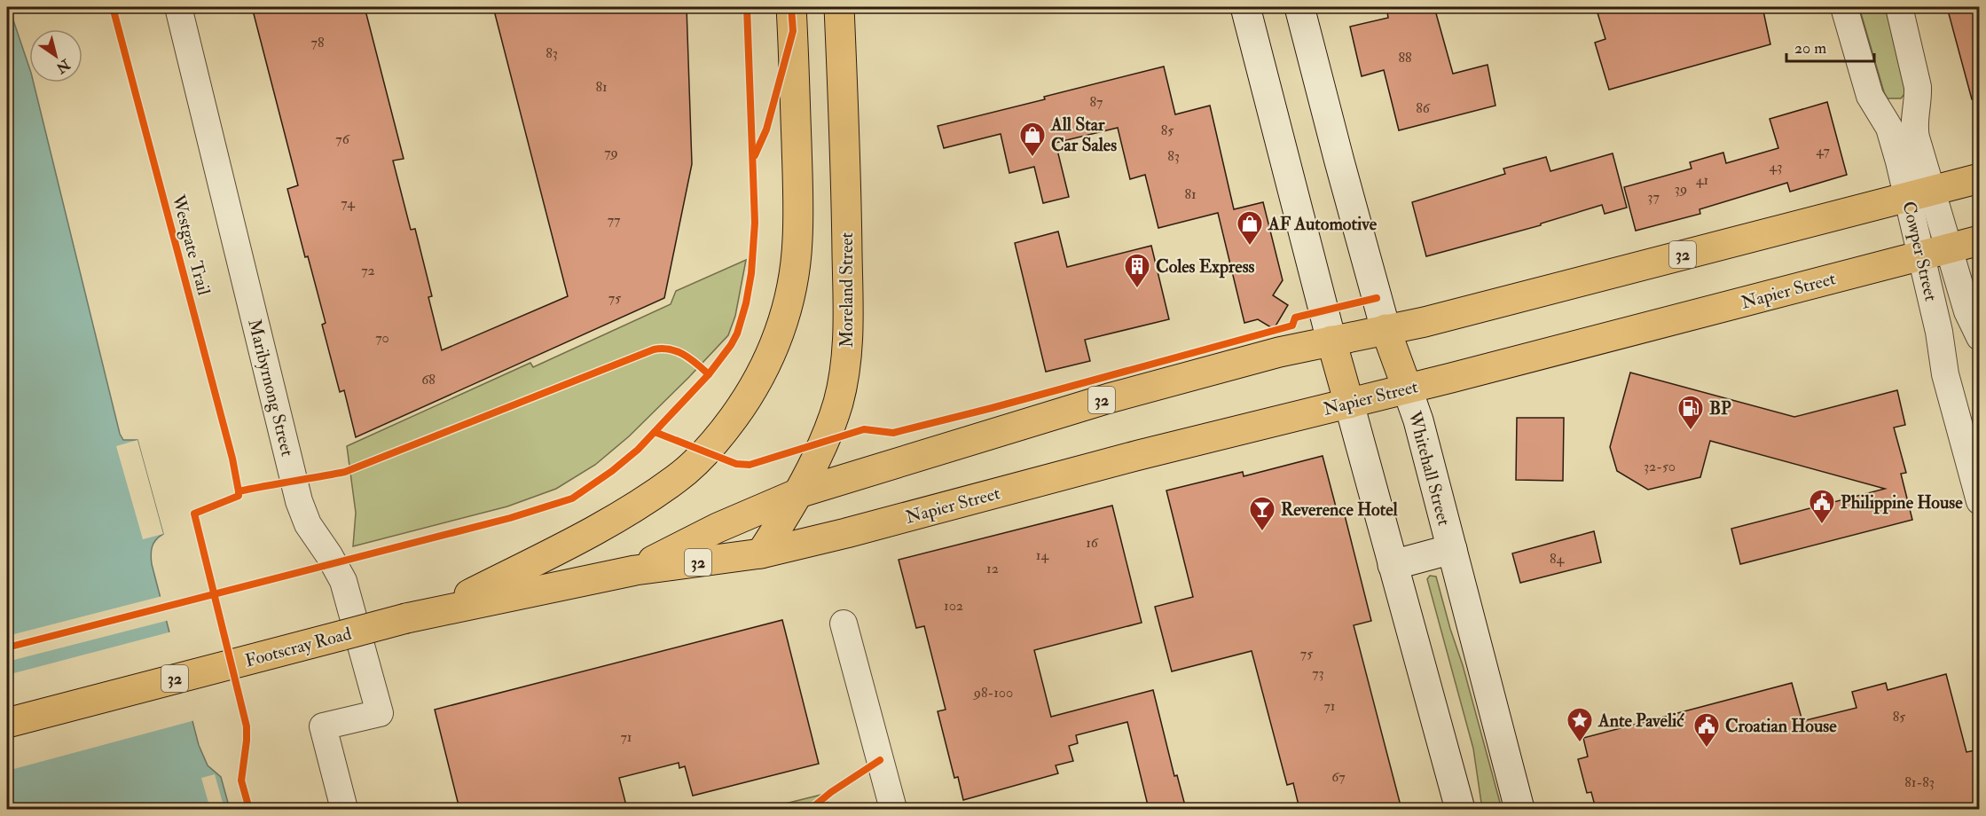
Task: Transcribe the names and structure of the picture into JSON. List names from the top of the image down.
{
  "streets": {
    "main road": [
      "32",
      "Moreland Street",
      "Napier Street",
      "Whitehall Street",
      "Footscray Road"
    ],
    "street": ["Cowper Street", "Maribyrnong Street"],
    "cycle path": ["Westgate Trail"]
  },
  "crossings": [
    ["Cowper Street", "32"],
    ["Cowper Street", "Napier Street"],
    ["32", "Moreland Street"],
    ["32", "Whitehall Street"],
    ["32", "Footscray Road"],
    ["Moreland Street", "Napier Street"],
    ["Moreland Street", "Footscray Road"],
    ["Napier Street", "Whitehall Street"],
    ["Napier Street", "Footscray Road"]
  ],
  "places": {
    "shop": ["All Star Car Sales", "AF Automotive"],
    "building": ["Coles Express"],
    "fuel station": ["BP"],
    "public building": ["Philippine House", "Croatian House"],
    "bar": ["Reverence Hotel"],
    "place": ["Ante Pavelić"]
  },
  "house_numbers": [
    "78",
    "83",
    "88",
    "81",
    "87",
    "86",
    "85",
    "76",
    "47",
    "79",
    "83",
    "43",
    "41",
    "39",
    "81",
    "37",
    "74",
    "77",
    "72",
    "75",
    "70",
    "68",
    "32-50",
    "16",
    "14",
    "84",
    "12",
    "102",
    "75",
    "73",
    "98-100",
    "71",
    "85",
    "71",
    "67",
    "81-83"
  ],
  "scale_bar": "20 m",
  "north": "bottom right"
}
